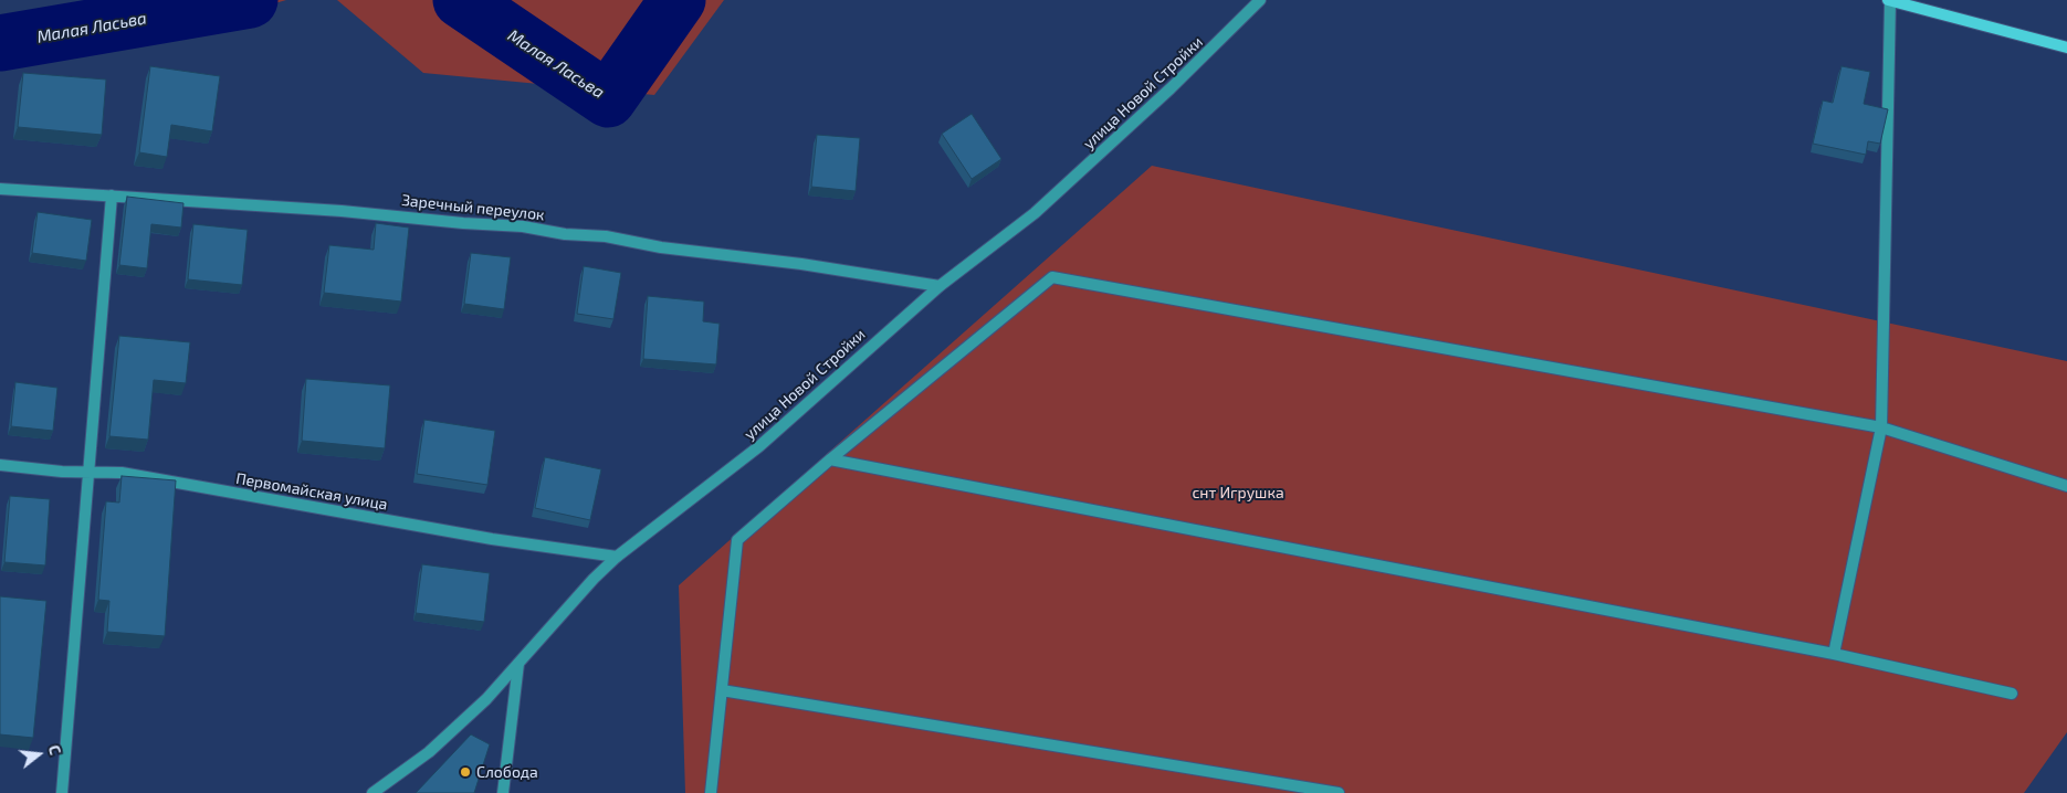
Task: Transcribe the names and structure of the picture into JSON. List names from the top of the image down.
{
  "streets": {
    "street": ["улица Новой Стройки", "Заречный переулок", "Первомайская улица"]
  },
  "crossings": [
    ["улица Новой Стройки", "Заречный переулок"],
    ["улица Новой Стройки", "Первомайская улица"]
  ],
  "water": ["Малая Ласьва"],
  "parks": ["снт Игрушка"],
  "places": ["Слобода"],
  "north": "right"
}
